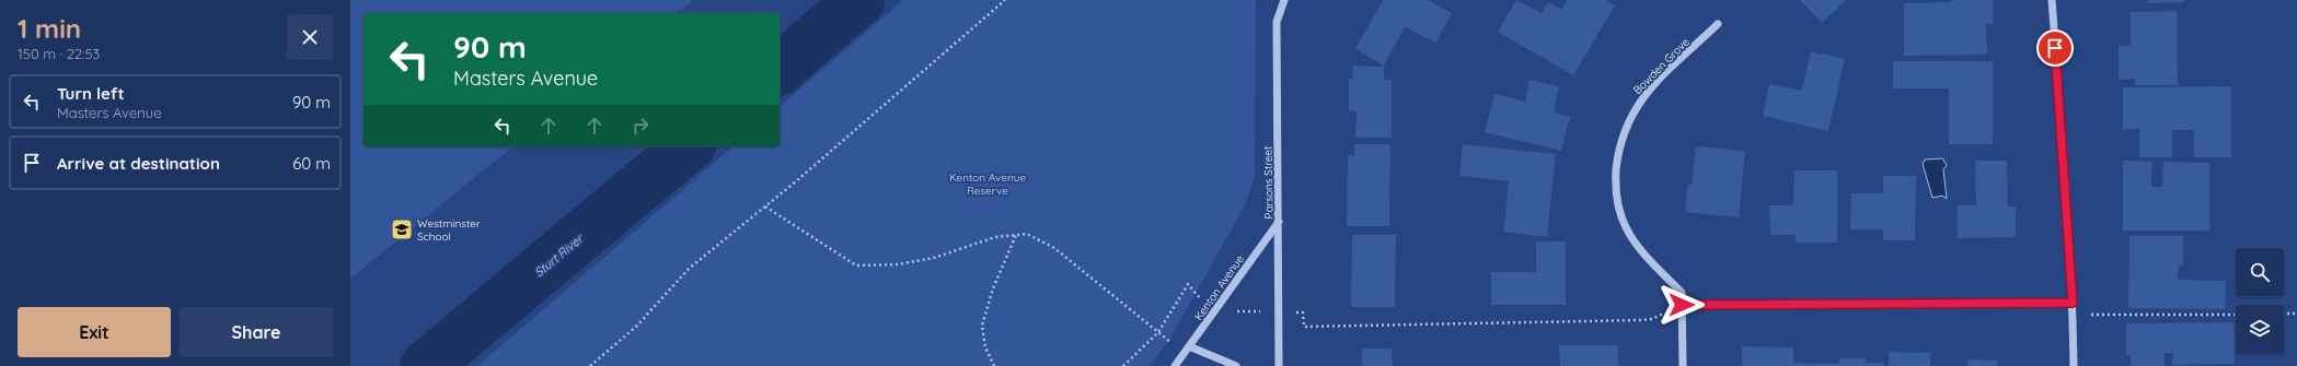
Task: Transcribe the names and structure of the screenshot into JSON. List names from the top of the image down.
{
  "streets": {
    "street": ["Bowden Grove", "Parsons Street", "Kenton Avenue"]
  },
  "crossings": [
    ["Parsons Street", "Kenton Avenue"]
  ],
  "water": ["Sturt River"],
  "parks": ["Kenton Avenue Reserve"],
  "places": {
    "school or university": ["Westminster School"]
  },
  "page": {
    "heading": ["1 min", "150 m · 22:53"],
    "turn": ["90 m", "Masters Avenue"],
    "list": [
      {
        "name": "Turn left",
        "note": "Masters Avenue",
        "value": "90 m"
      },
      {
        "name": "Arrive at destination",
        "value": "60 m"
      }
    ],
    "buttons": ["Exit", "Share"]
  }
}
